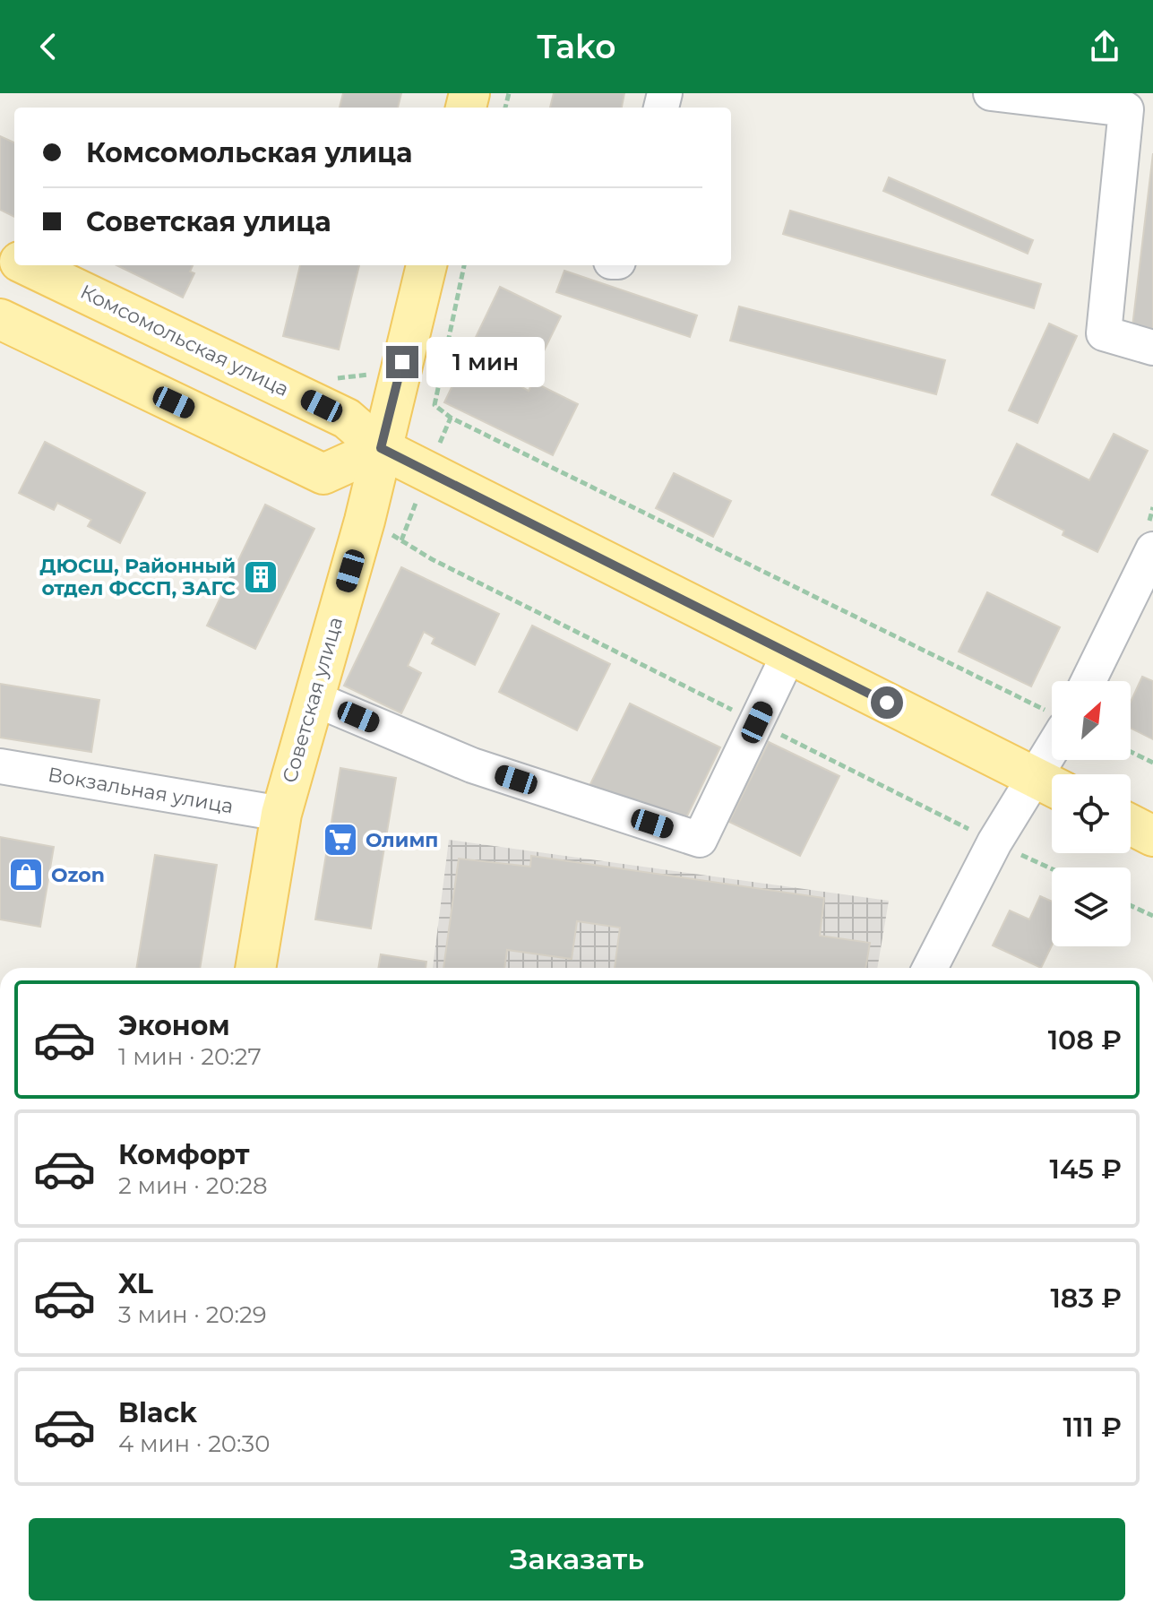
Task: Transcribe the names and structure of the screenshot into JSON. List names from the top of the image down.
{
  "streets": {
    "main road": ["Комсомольская улица", "Советская улица"],
    "street": ["Вокзальная улица"]
  },
  "crossings": [
    ["Комсомольская улица", "Советская улица"],
    ["Советская улица", "Вокзальная улица"]
  ],
  "places": {
    "building": ["ДЮСШ, Районный отдел ФССП, ЗАГС"],
    "supermarket": ["Олимп"],
    "shop": ["Ozon"]
  },
  "north": "top right",
  "page": {
    "header": "Tako",
    "banner": ["Комсомольская улица", "Советская улица"],
    "bubble": "1 мин",
    "list": [
      {
        "name": "Эконом",
        "note": "1 мин · 20:27",
        "value": "108 ₽"
      },
      {
        "name": "Комфорт",
        "note": "2 мин · 20:28",
        "value": "145 ₽"
      },
      {
        "name": "XL",
        "note": "3 мин · 20:29",
        "value": "183 ₽"
      },
      {
        "name": "Black",
        "note": "4 мин · 20:30",
        "value": "111 ₽"
      }
    ],
    "buttons": "Заказать"
  }
}
